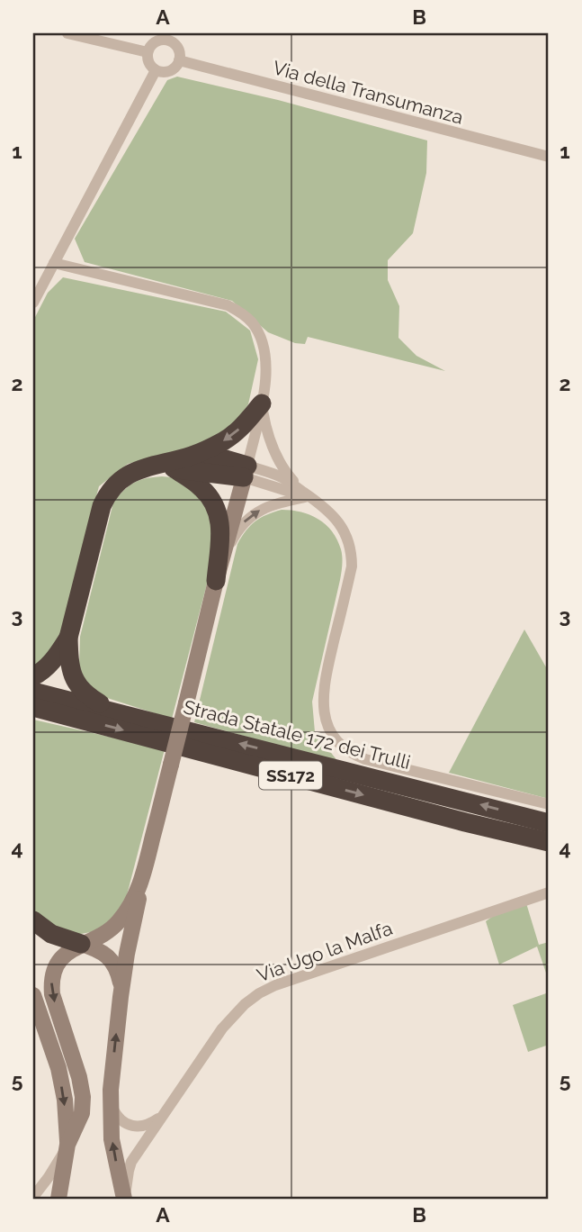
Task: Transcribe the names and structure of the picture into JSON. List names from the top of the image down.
{
  "streets": {
    "highway": ["Strada Statale 172 dei Trulli", "SS172"],
    "street": ["Via della Transumanza", "Via Ugo la Malfa"]
  },
  "grid": {
    "columns": ["A", "B"],
    "rows": [
      "1",
      "2",
      "3",
      "4",
      "5"
    ]
  }
}
